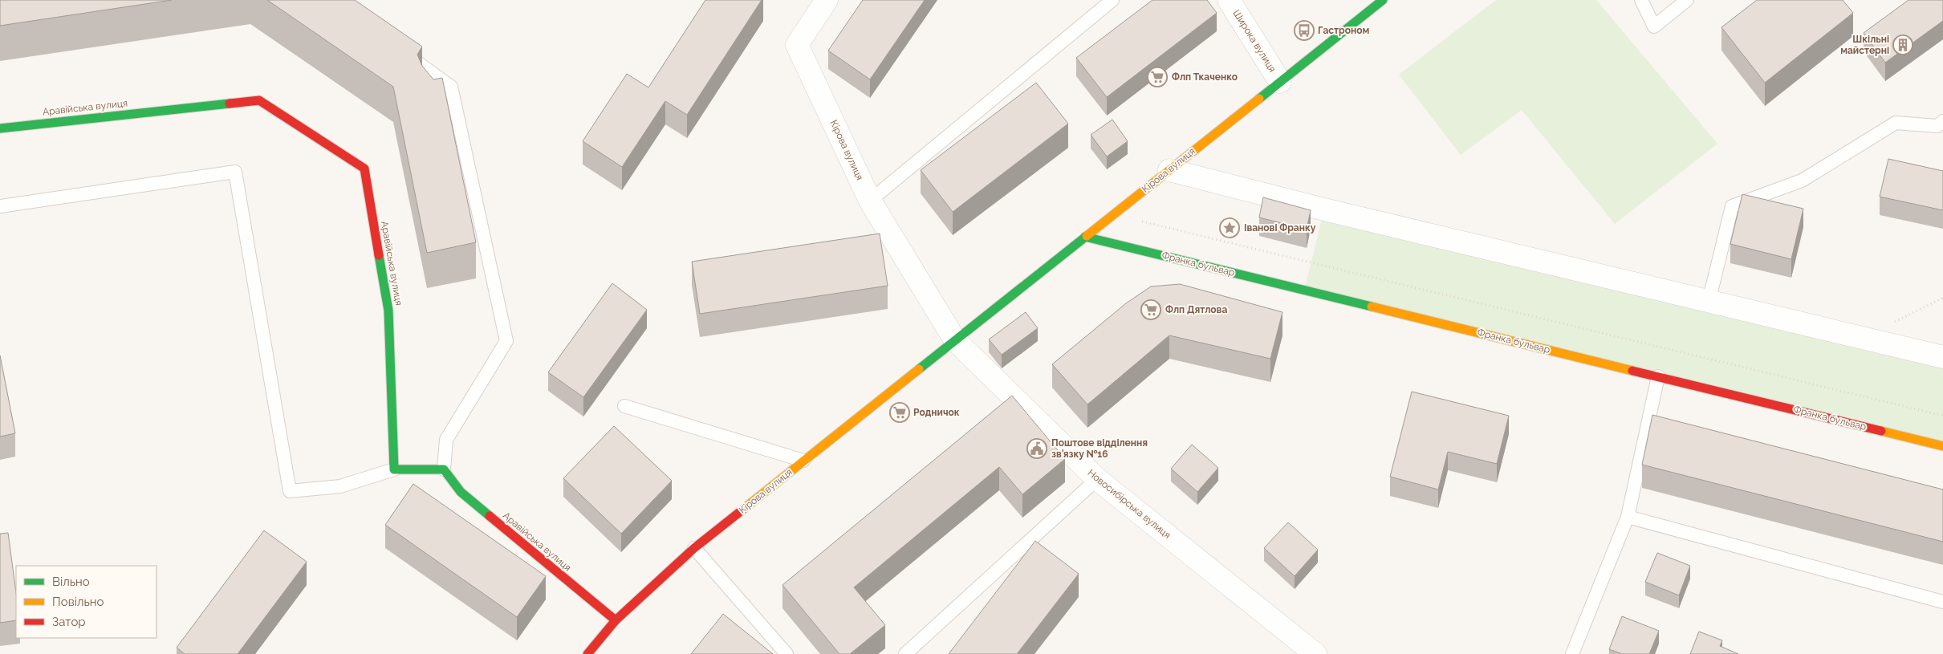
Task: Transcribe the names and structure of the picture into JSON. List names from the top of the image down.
{
  "streets": {
    "street": [
      "Широка вулиця",
      "Аравійська вулиця",
      "Кірова вулиця",
      "Франка бульвар",
      "Новосибірська вулиця"
    ]
  },
  "crossings": [
    ["Широка вулиця", "Кірова вулиця"],
    ["Аравійська вулиця", "Кірова вулиця"],
    ["Кірова вулиця", "Франка бульвар"],
    ["Кірова вулиця", "Новосибірська вулиця"]
  ],
  "places": {
    "bus stop": ["Гастроном"],
    "building": ["Шкільні майстерні"],
    "supermarket": ["Флп Ткаченко", "Флп Дятлова", "Родничок"],
    "place": ["Іванові Франку"],
    "public building": ["Поштове відділення зв'язку №16"]
  },
  "legend": ["Вільно", "Повільно", "Затор"]
}
